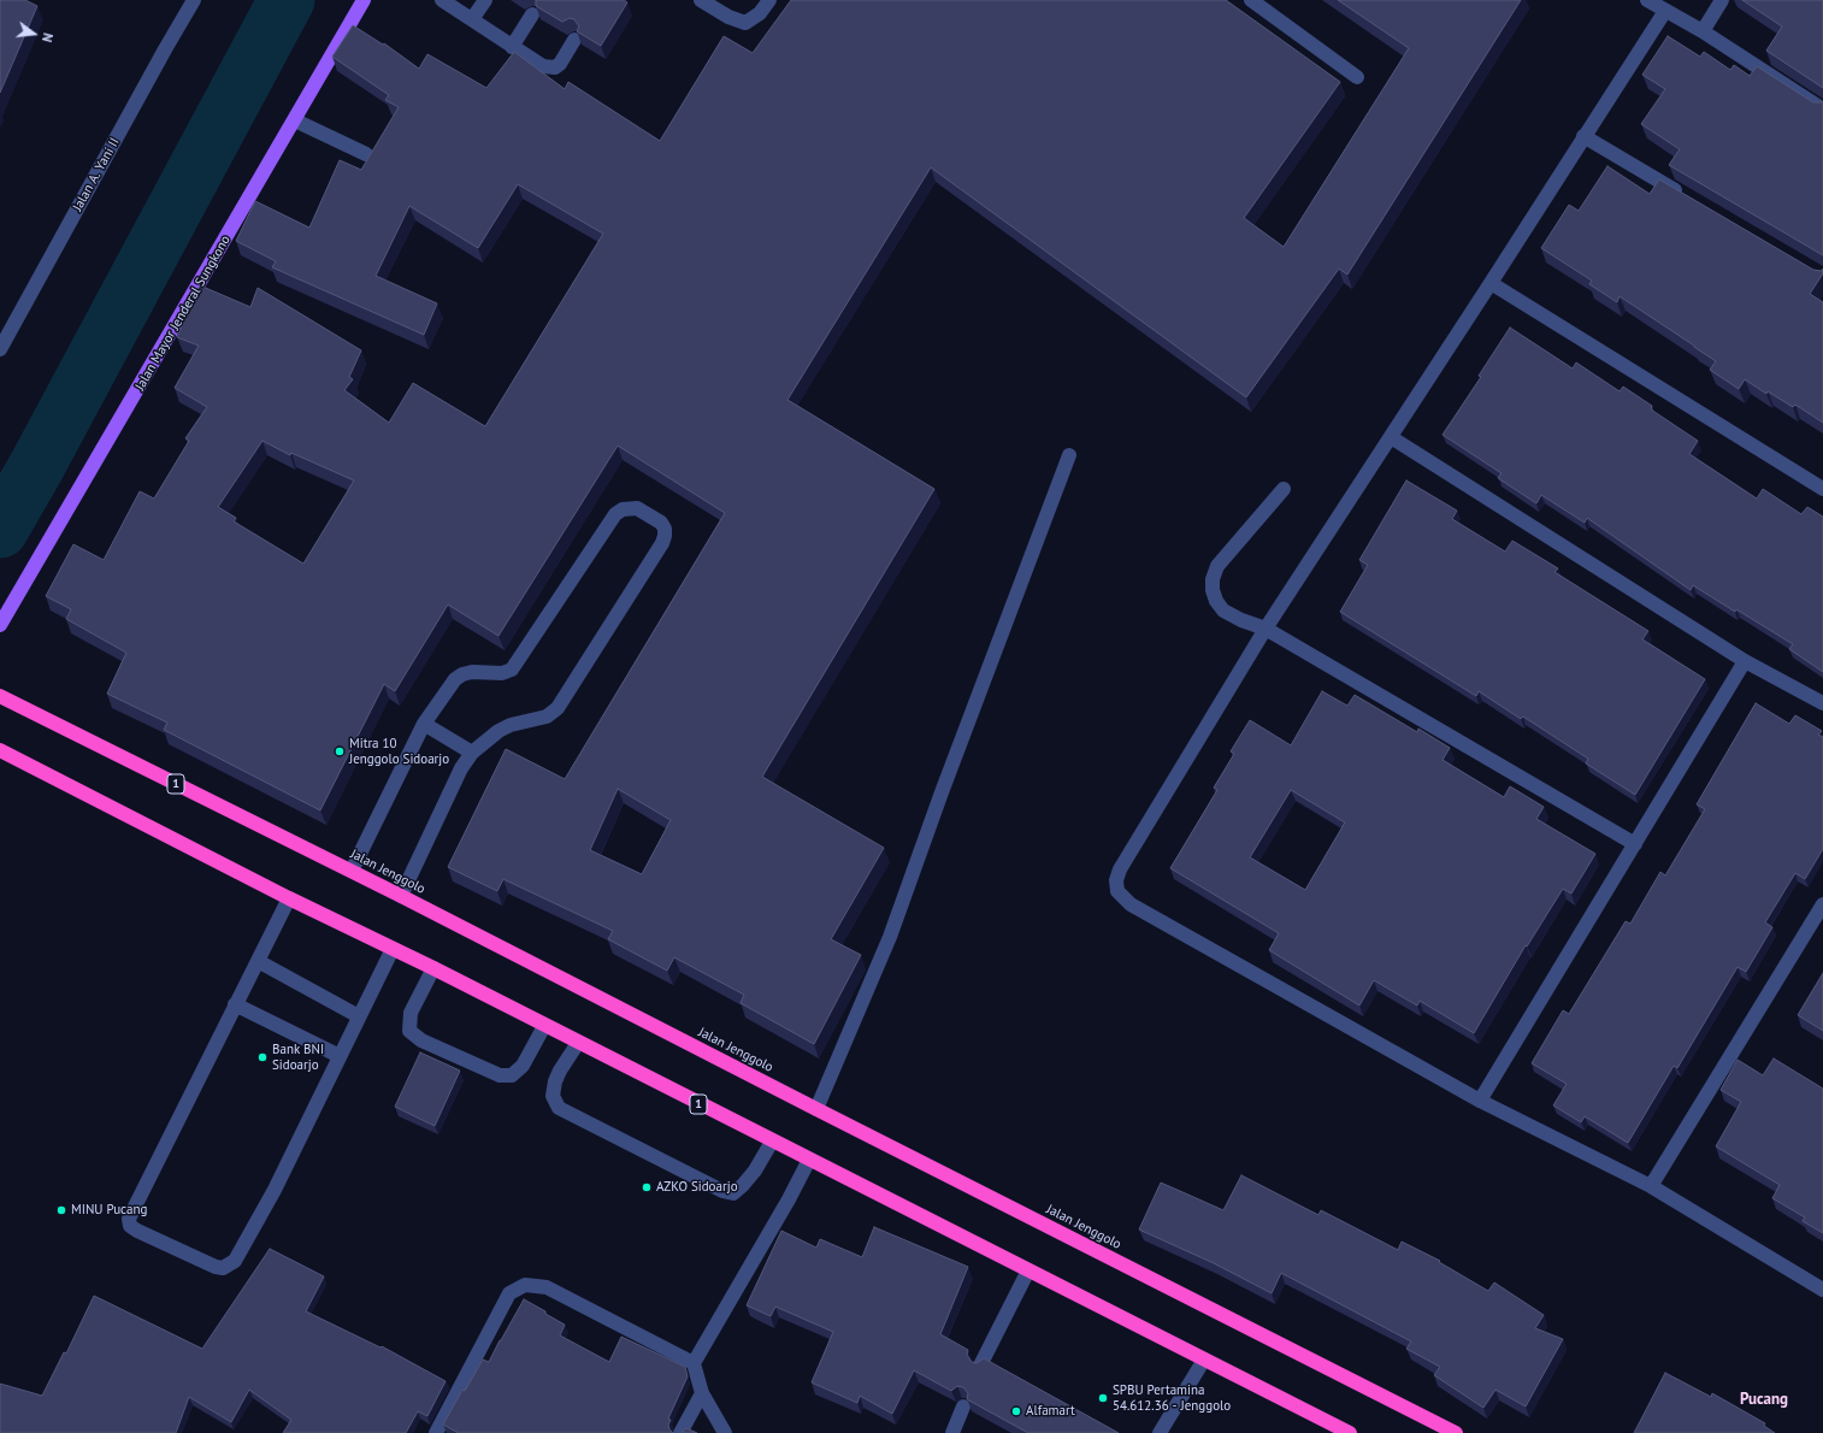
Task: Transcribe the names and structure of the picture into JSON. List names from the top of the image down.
{
  "streets": {
    "highway": ["1", "Jalan Jenggolo"],
    "main road": ["Jalan Mayor Jenderal Sungkono"],
    "street": ["Jalan A. Yani II"]
  },
  "districts": ["Pucang"],
  "places": [
    "Mitra 10 Jenggolo Sidoarjo",
    "Bank BNI Sidoarjo",
    "AZKO Sidoarjo",
    "MINU Pucang",
    "SPBU Pertamina 54.612.36 - Jenggolo",
    "Alfamart"
  ],
  "north": "right"
}
